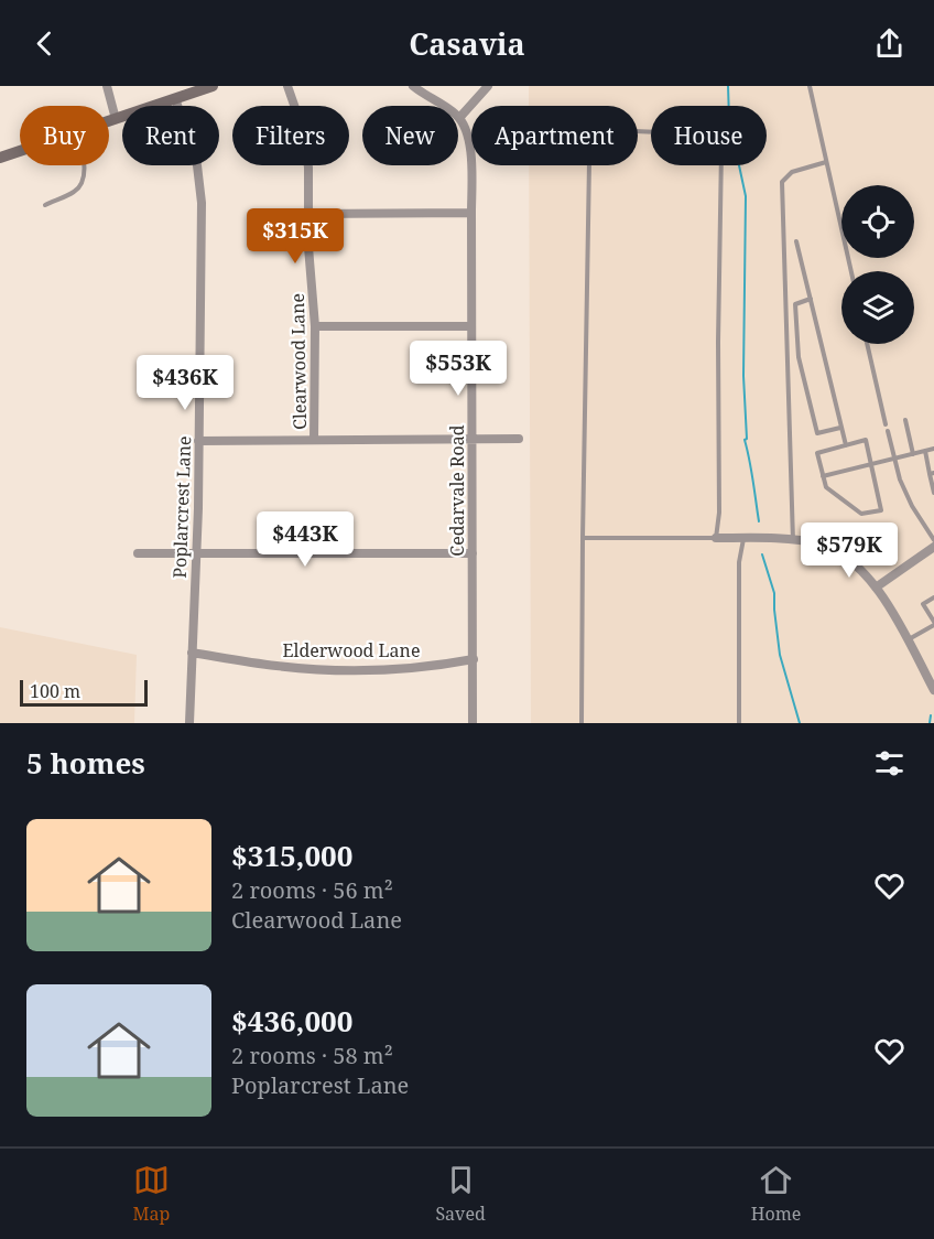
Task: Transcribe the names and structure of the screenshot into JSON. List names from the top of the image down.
{
  "streets": {
    "street": [
      "Clearwood Lane",
      "Cedarvale Road",
      "Poplarcrest Lane",
      "Elderwood Lane"
    ]
  },
  "crossings": [
    ["Cedarvale Road", "Elderwood Lane"],
    ["Poplarcrest Lane", "Elderwood Lane"]
  ],
  "scale_bar": "100 m",
  "page": {
    "header": "Casavia",
    "chip": [
      "Buy",
      "Rent",
      "Filters",
      "New",
      "Apartment",
      "House"
    ],
    "price": [
      "$315K",
      "$553K",
      "$436K",
      "$443K",
      "$579K"
    ],
    "scale": "100 m",
    "heading": "5 homes",
    "list": [
      {
        "name": "$315,000",
        "note": "2 rooms · 56 m² · Clearwood Lane"
      },
      {
        "name": "$436,000",
        "note": "2 rooms · 58 m² · Poplarcrest Lane"
      }
    ],
    "tabs": ["Map", "Saved", "Home"]
  }
}
